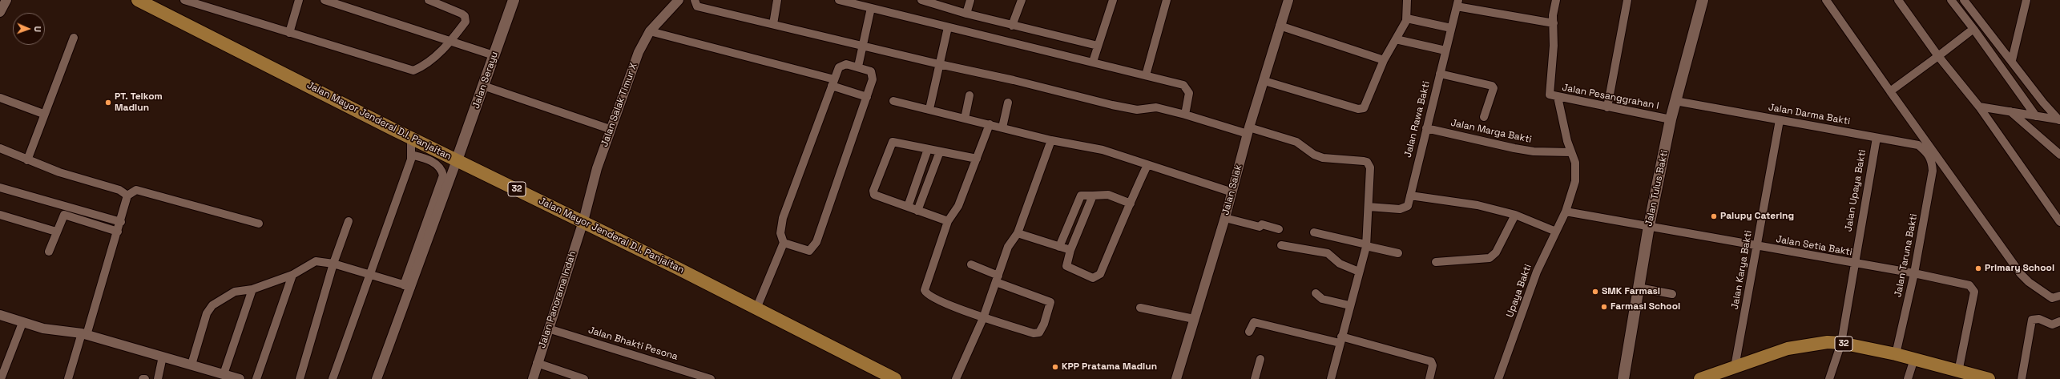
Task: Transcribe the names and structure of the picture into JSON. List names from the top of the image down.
{
  "streets": {
    "highway": ["Jalan Mayor Jenderal D.I. Panjaitan", "32"],
    "main road": ["Jalan Serayu", "Jalan Tulus Bakti"],
    "street": [
      "Jalan Pesanggrahan I",
      "Jalan Salak Timur X",
      "Jalan Darma Bakti",
      "Jalan Rawa Bakti",
      "Jalan Marga Bakti",
      "Jalan Salak",
      "Jalan Upaya Bakti",
      "Jalan Setia Bakti",
      "Jalan Taruna Bakti",
      "Jalan Karya Bakti",
      "Upaya Bakti",
      "Jalan Panorama Indah",
      "Jalan Bhakti Pesona"
    ]
  },
  "crossings": [
    ["Jalan Serayu", "Jalan Mayor Jenderal D.I. Panjaitan"],
    ["Jalan Pesanggrahan I", "Jalan Tulus Bakti"],
    ["Jalan Pesanggrahan I", "Upaya Bakti"],
    ["Jalan Salak Timur X", "Jalan Mayor Jenderal D.I. Panjaitan"],
    ["Jalan Salak Timur X", "Jalan Panorama Indah"],
    ["Jalan Darma Bakti", "Jalan Tulus Bakti"],
    ["Jalan Darma Bakti", "Jalan Upaya Bakti"],
    ["Jalan Darma Bakti", "Jalan Taruna Bakti"],
    ["Jalan Darma Bakti", "Jalan Karya Bakti"],
    ["Jalan Rawa Bakti", "Jalan Marga Bakti"],
    ["Jalan Mayor Jenderal D.I. Panjaitan", "Jalan Panorama Indah"],
    ["Jalan Marga Bakti", "Upaya Bakti"],
    ["Jalan Tulus Bakti", "Jalan Setia Bakti"],
    ["32", "Jalan Upaya Bakti"],
    ["32", "Jalan Setia Bakti"],
    ["32", "Jalan Taruna Bakti"],
    ["32", "Jalan Karya Bakti"],
    ["Jalan Upaya Bakti", "Jalan Setia Bakti"],
    ["Jalan Setia Bakti", "Jalan Taruna Bakti"],
    ["Jalan Setia Bakti", "Jalan Karya Bakti"],
    ["Jalan Setia Bakti", "Upaya Bakti"],
    ["Jalan Panorama Indah", "Jalan Bhakti Pesona"]
  ],
  "places": [
    "PT. Telkom Madiun",
    "Palupy Catering",
    "Primary School",
    "SMK Farmasi",
    "Farmasi School",
    "KPP Pratama Madiun"
  ],
  "north": "right"
}
